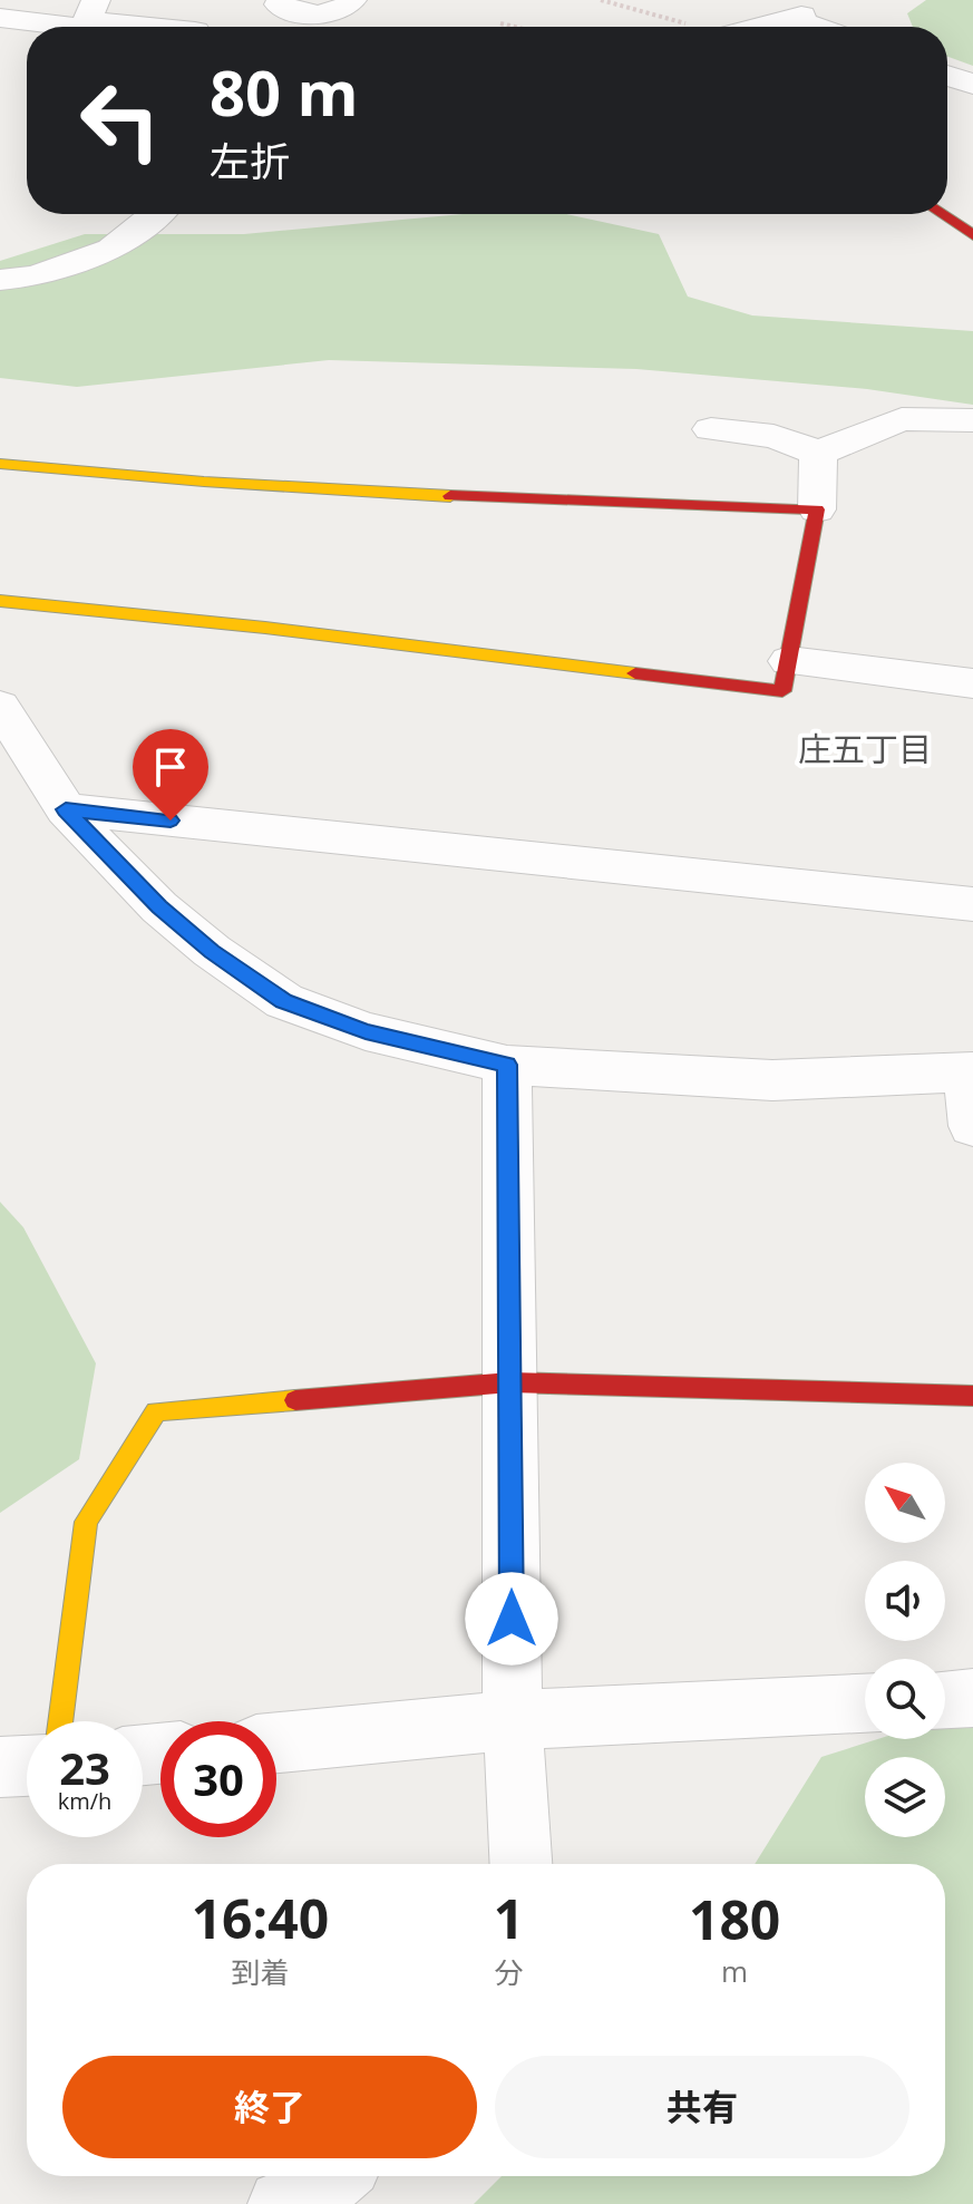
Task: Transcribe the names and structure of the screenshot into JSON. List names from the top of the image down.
{
  "districts": ["庄五丁目"],
  "north": "top left",
  "page": {
    "turn": ["80 m", "左折"],
    "speed": "23 km/h",
    "limit": "30",
    "eta": [
      "16:40",
      "到着",
      "1",
      "分",
      "180",
      "m"
    ],
    "buttons": ["終了", "共有"]
  }
}
